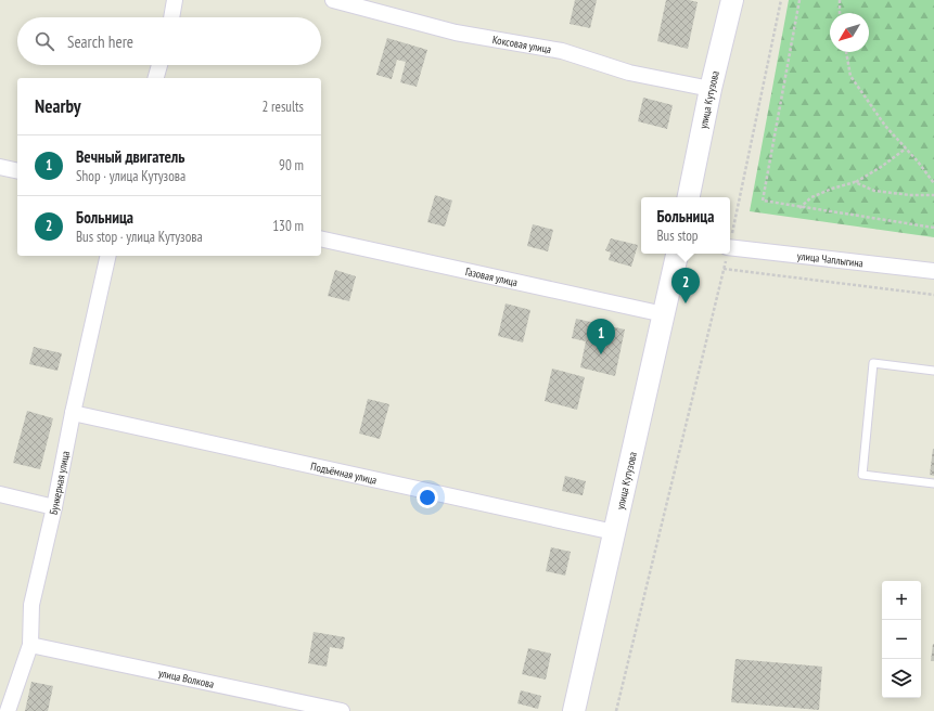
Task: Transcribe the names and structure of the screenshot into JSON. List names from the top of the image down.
{
  "streets": {
    "main road": ["улица Кутузова"],
    "street": [
      "Коксовая улица",
      "улица Чаплыгина",
      "Газовая улица",
      "Подъёмная улица",
      "Бункерная улица",
      "улица Волкова"
    ]
  },
  "crossings": [
    ["Коксовая улица", "улица Кутузова"],
    ["улица Кутузова", "Газовая улица"],
    ["улица Кутузова", "Подъёмная улица"],
    ["Подъёмная улица", "Бункерная улица"],
    ["Бункерная улица", "улица Волкова"]
  ],
  "north": "bottom left",
  "page": {
    "search": "Search here",
    "heading": ["Nearby", "2 results"],
    "list": [
      {
        "mark": "1",
        "name": "Вечный двигатель",
        "note": "Shop · улица Кутузова",
        "value": "90 m"
      },
      {
        "mark": "2",
        "name": "Больница",
        "note": "Bus stop · улица Кутузова",
        "value": "130 m"
      }
    ],
    "popup": ["Больница", "Bus stop"],
    "pins": ["2", "1"],
    "map_buttons": ["+", "−"]
  }
}
